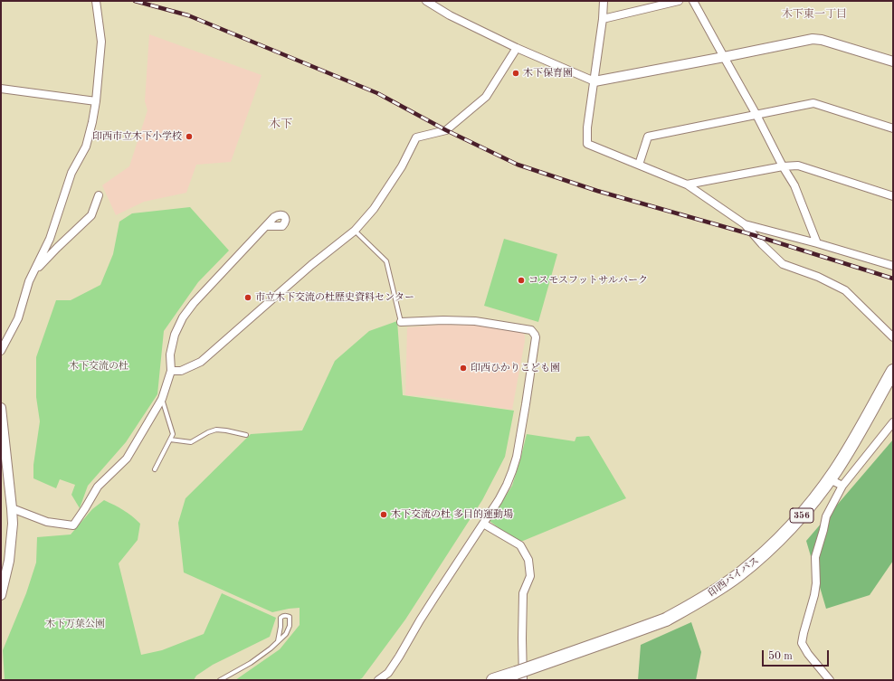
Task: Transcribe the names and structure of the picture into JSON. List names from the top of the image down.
{
  "streets": {
    "highway": ["356", "印西バイパス"]
  },
  "districts": ["木下東一丁目", "木下"],
  "parks": ["木下交流の杜", "木下万葉公園"],
  "places": [
    "木下保育園",
    "印西市立木下小学校",
    "コスモスフットサルパーク",
    "市立木下交流の杜歴史資料センター",
    "印西ひかりこども園",
    "木下交流の杜 多目的運動場"
  ],
  "scale_bar": "50 m"
}
